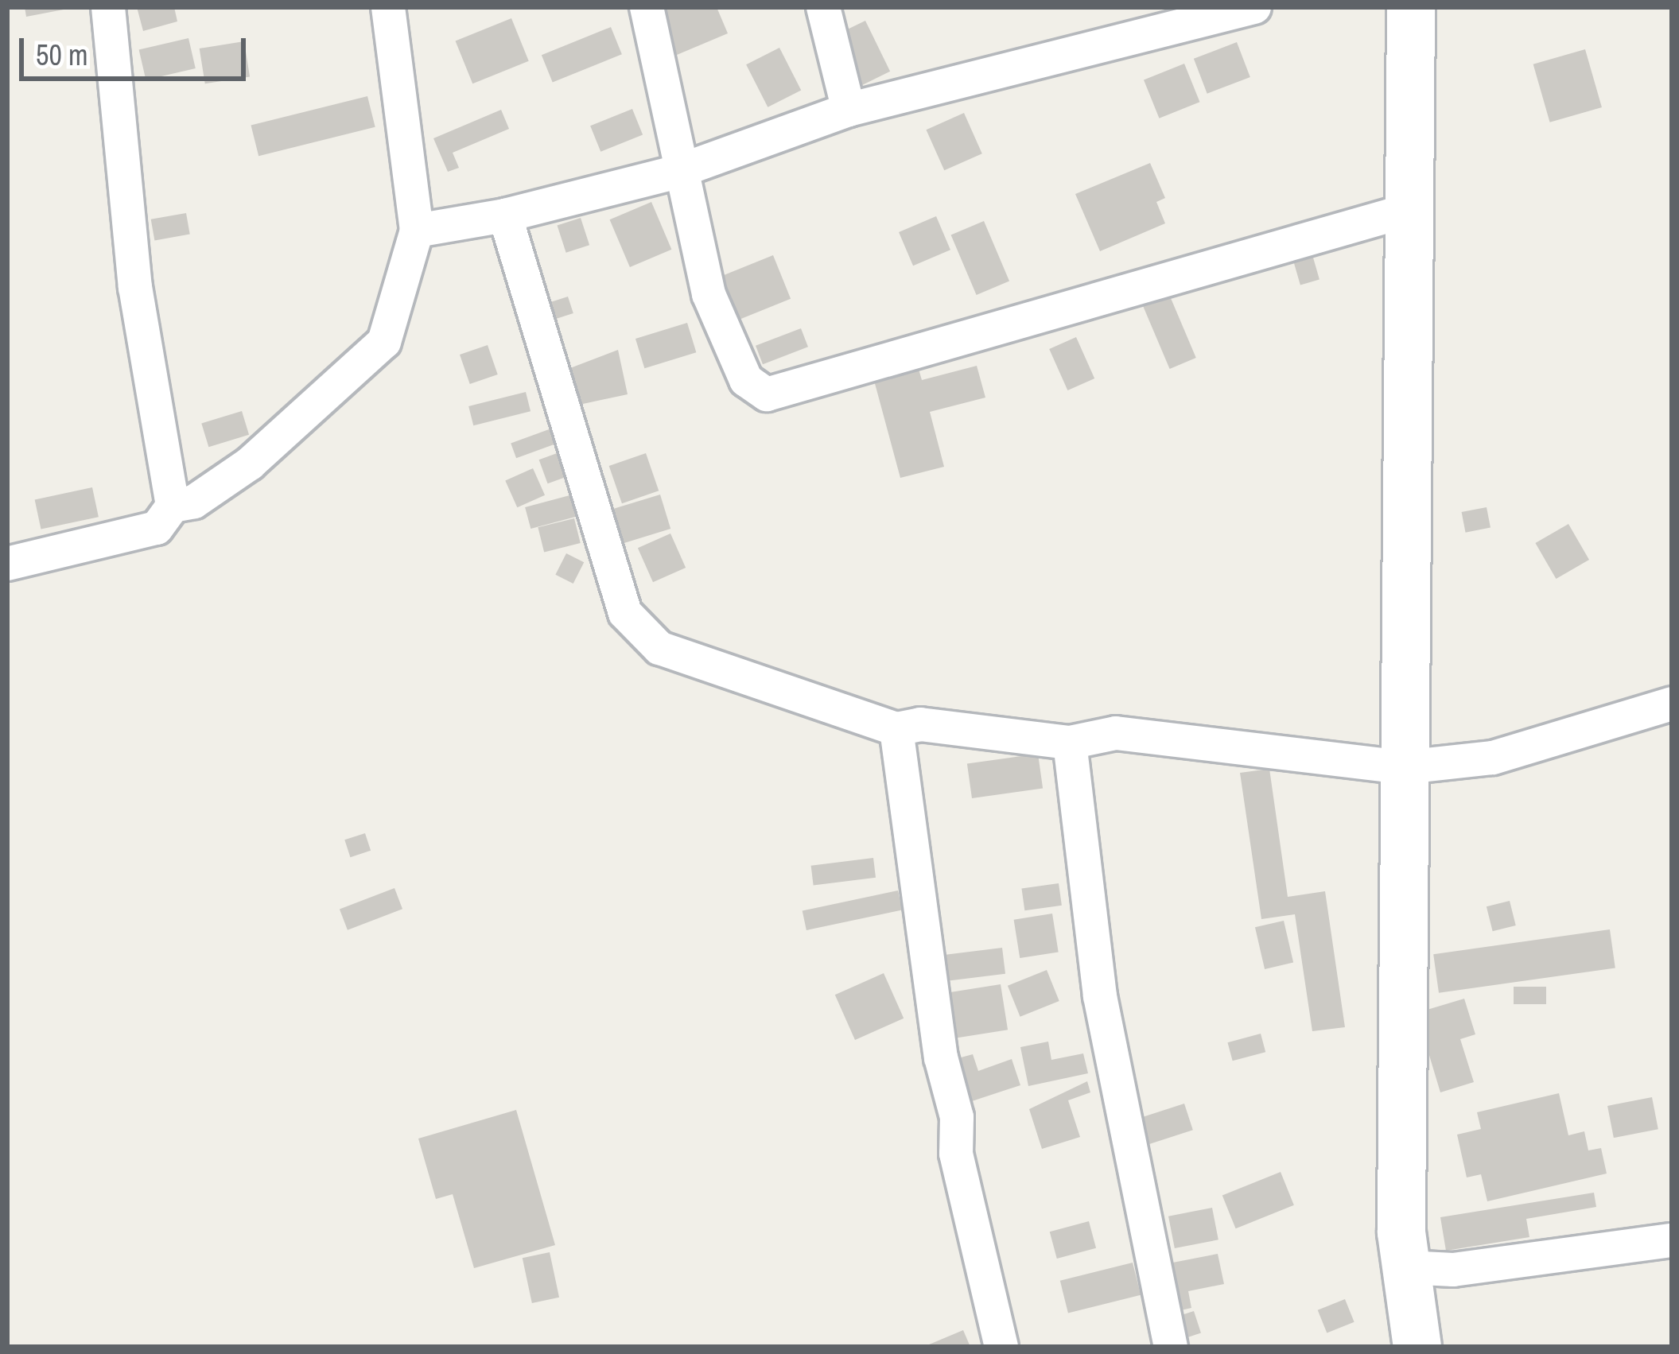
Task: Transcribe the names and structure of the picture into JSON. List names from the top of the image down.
{
  "scale_bar": "50 m"
}
